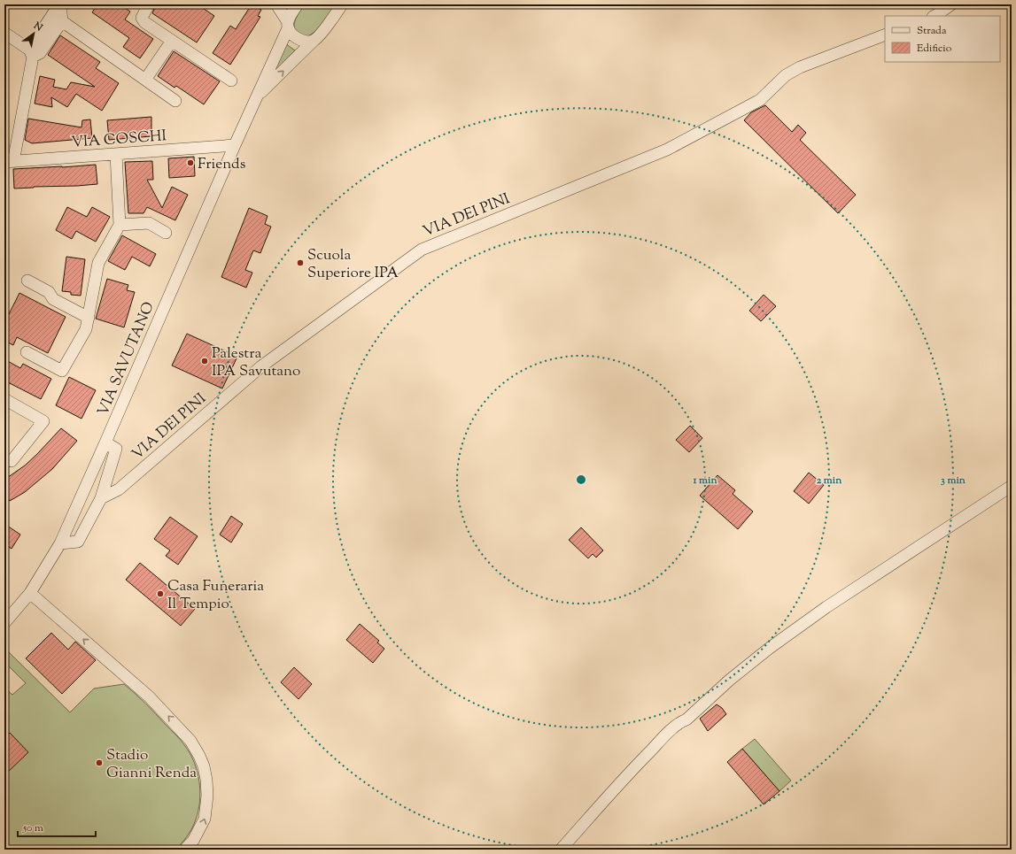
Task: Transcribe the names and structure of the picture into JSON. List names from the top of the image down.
{
  "streets": {
    "street": ["VIA COSCHI", "VIA DEI PINI", "VIA SAVUTANO"]
  },
  "crossings": [
    ["VIA COSCHI", "VIA SAVUTANO"]
  ],
  "places": [
    "Friends",
    "Scuola Superiore IPA",
    "Palestra IPA Savutano",
    "Casa Funeraria Il Tempio",
    "Stadio Gianni Renda"
  ],
  "legend": ["Strada", "Edificio"],
  "scale_bar": "50 m",
  "north": "top right",
  "rings": ["1 min", "2 min", "3 min"]
}
